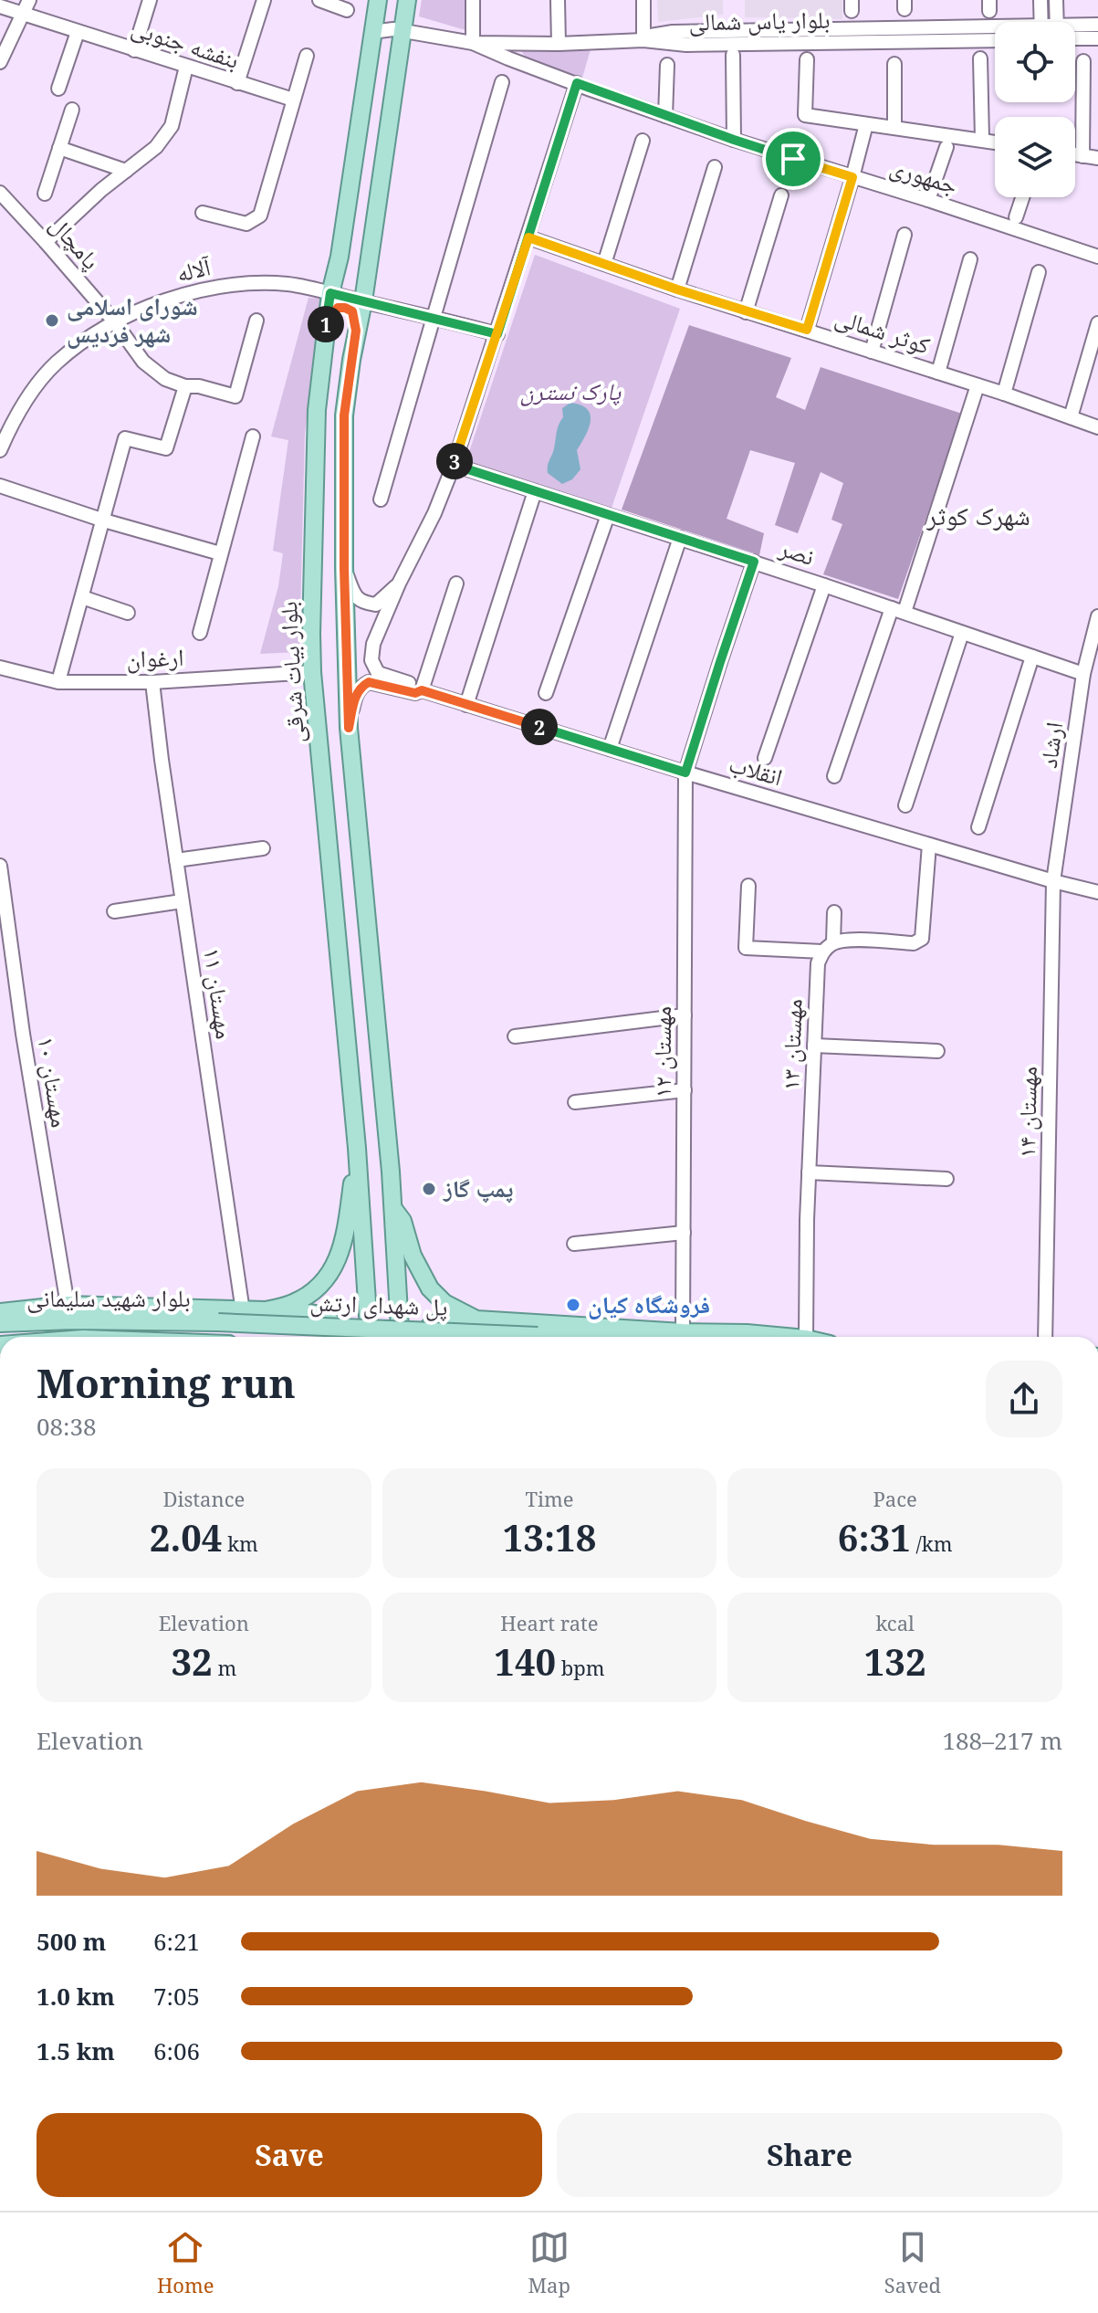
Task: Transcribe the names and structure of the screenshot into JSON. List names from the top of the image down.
{
  "streets": {
    "main road": ["بلوار بیات شرقی", "بلوار شهید سلیمانی", "پل شهدای ارتش"],
    "street": [
      "بلوار یاس شمالی",
      "بنفشه جنوبی",
      "جمهوری",
      "پامچال",
      "آلاله",
      "کوثر شمالی",
      "نصر",
      "ارغوان",
      "ارشاد",
      "انقلاب",
      "مهستان ۱۱",
      "مهستان ۱۳",
      "مهستان ۱۲",
      "مهستان ۱۰",
      "مهستان ۱۴"
    ]
  },
  "crossings": [
    ["بلوار یاس شمالی", "جمهوری"],
    ["جمهوری", "بلوار بیات شرقی"],
    ["پامچال", "آلاله"],
    ["آلاله", "بلوار بیات شرقی"],
    ["نصر", "ارشاد"],
    ["نصر", "مهستان ۱۲"],
    ["ارغوان", "بلوار بیات شرقی"],
    ["ارغوان", "مهستان ۱۱"],
    ["ارشاد", "انقلاب"],
    ["ارشاد", "مهستان ۱۴"],
    ["انقلاب", "مهستان ۱۲"],
    ["انقلاب", "مهستان ۱۴"],
    ["بلوار شهید سلیمانی", "پل شهدای ارتش"]
  ],
  "districts": ["شهرک کوثر"],
  "parks": ["پارک نسترن"],
  "places": ["شورای اسلامی شهر فردیس", "پمپ گاز", "فروشگاه کیان"],
  "page": {
    "pins": ["1", "3", "2"],
    "heading": ["Morning run", "08:38"],
    "stats": [
      ["Distance", "2.04 km"],
      ["Time", "13:18"],
      ["Pace", "6:31 /km"],
      ["Elevation", "32 m"],
      ["Heart rate", "140 bpm"],
      ["kcal", "132"]
    ],
    "chart": ["Elevation", "188–217 m"],
    "list": [
      {
        "name": "500 m",
        "note": "6:21"
      },
      {
        "name": "1.0 km",
        "note": "7:05"
      },
      {
        "name": "1.5 km",
        "note": "6:06"
      }
    ],
    "buttons": ["Save", "Share"],
    "tabs": ["Home", "Map", "Saved"]
  }
}
